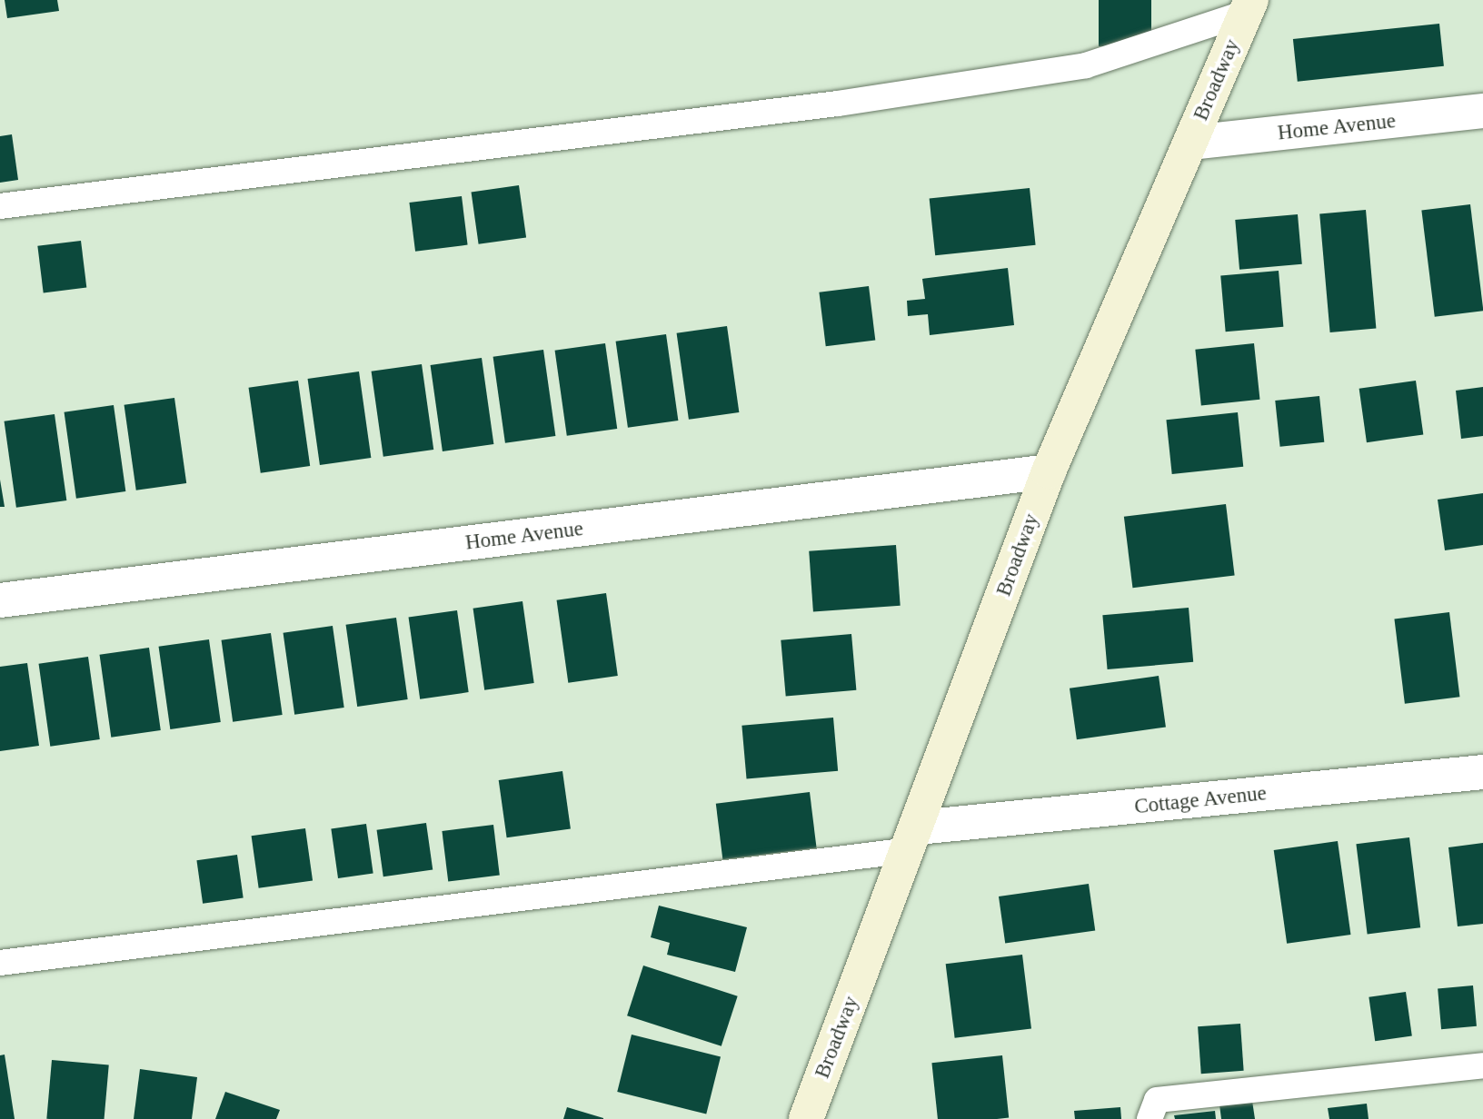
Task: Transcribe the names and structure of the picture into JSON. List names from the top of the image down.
{
  "streets": {
    "main road": ["Broadway"],
    "street": ["Home Avenue", "Cottage Avenue"]
  },
  "crossings": [
    ["Broadway", "Home Avenue"],
    ["Broadway", "Cottage Avenue"]
  ]
}
